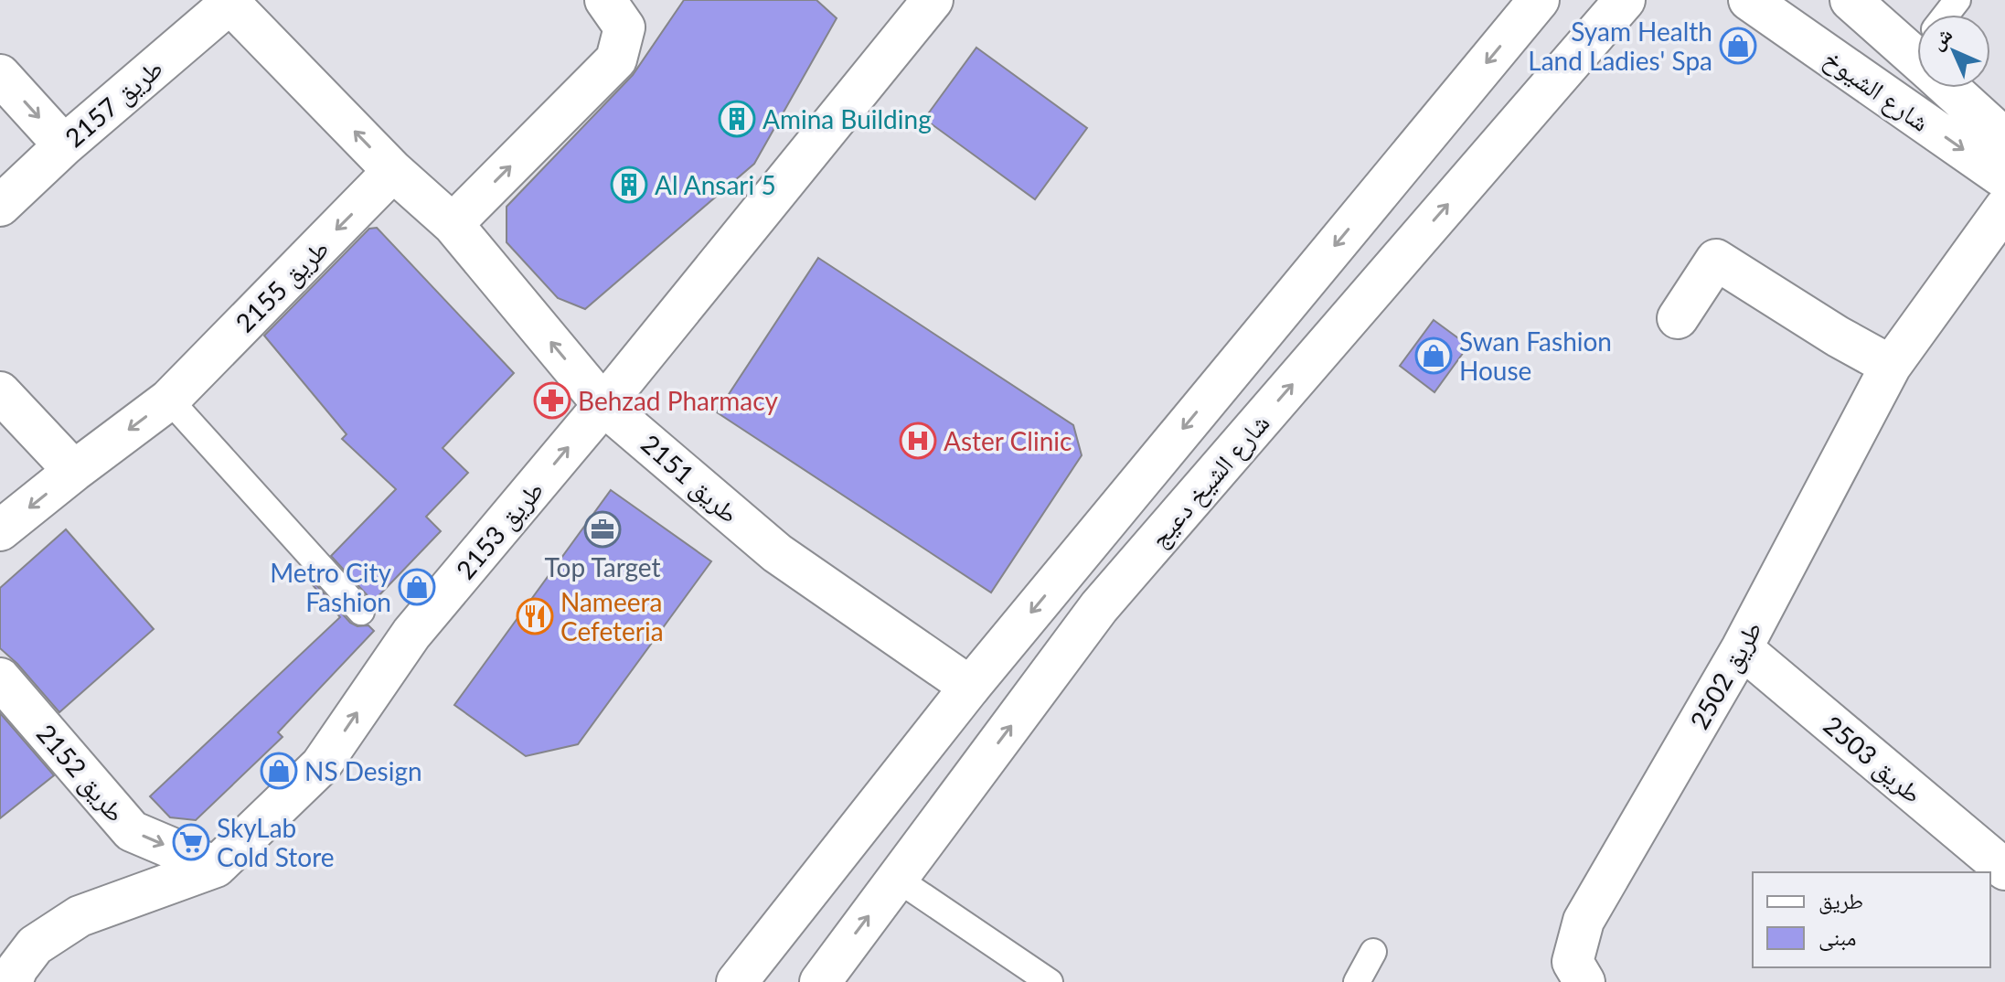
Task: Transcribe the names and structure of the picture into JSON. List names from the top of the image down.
{
  "streets": {
    "street": [
      "شارع الشيوخ",
      "طريق 2157",
      "طريق 2155",
      "طريق 2151",
      "شارع الشيخ دعيج",
      "طريق 2153",
      "طريق 2502",
      "طريق 2503",
      "طريق 2152"
    ]
  },
  "crossings": [
    ["طريق 2157", "طريق 2151"],
    ["طريق 2155", "طريق 2151"],
    ["طريق 2151", "شارع الشيخ دعيج"],
    ["طريق 2151", "طريق 2153"],
    ["طريق 2153", "طريق 2152"],
    ["طريق 2502", "طريق 2503"]
  ],
  "one_way": [
    "طريق 2155",
    "طريق 2151",
    "طريق 2153",
    "طريق 2152"
  ],
  "places": {
    "shop": [
      "Syam Health Land Ladies' Spa",
      "Swan Fashion House",
      "Metro City Fashion",
      "NS Design"
    ],
    "building": ["Amina Building", "Al Ansari 5"],
    "pharmacy": ["Behzad Pharmacy"],
    "hospital": ["Aster Clinic"],
    "office": ["Top Target"],
    "restaurant": ["Nameera Cefeteria"],
    "supermarket": ["SkyLab Cold Store"]
  },
  "legend": ["طريق", "مبنى"],
  "north": "top left"
}
